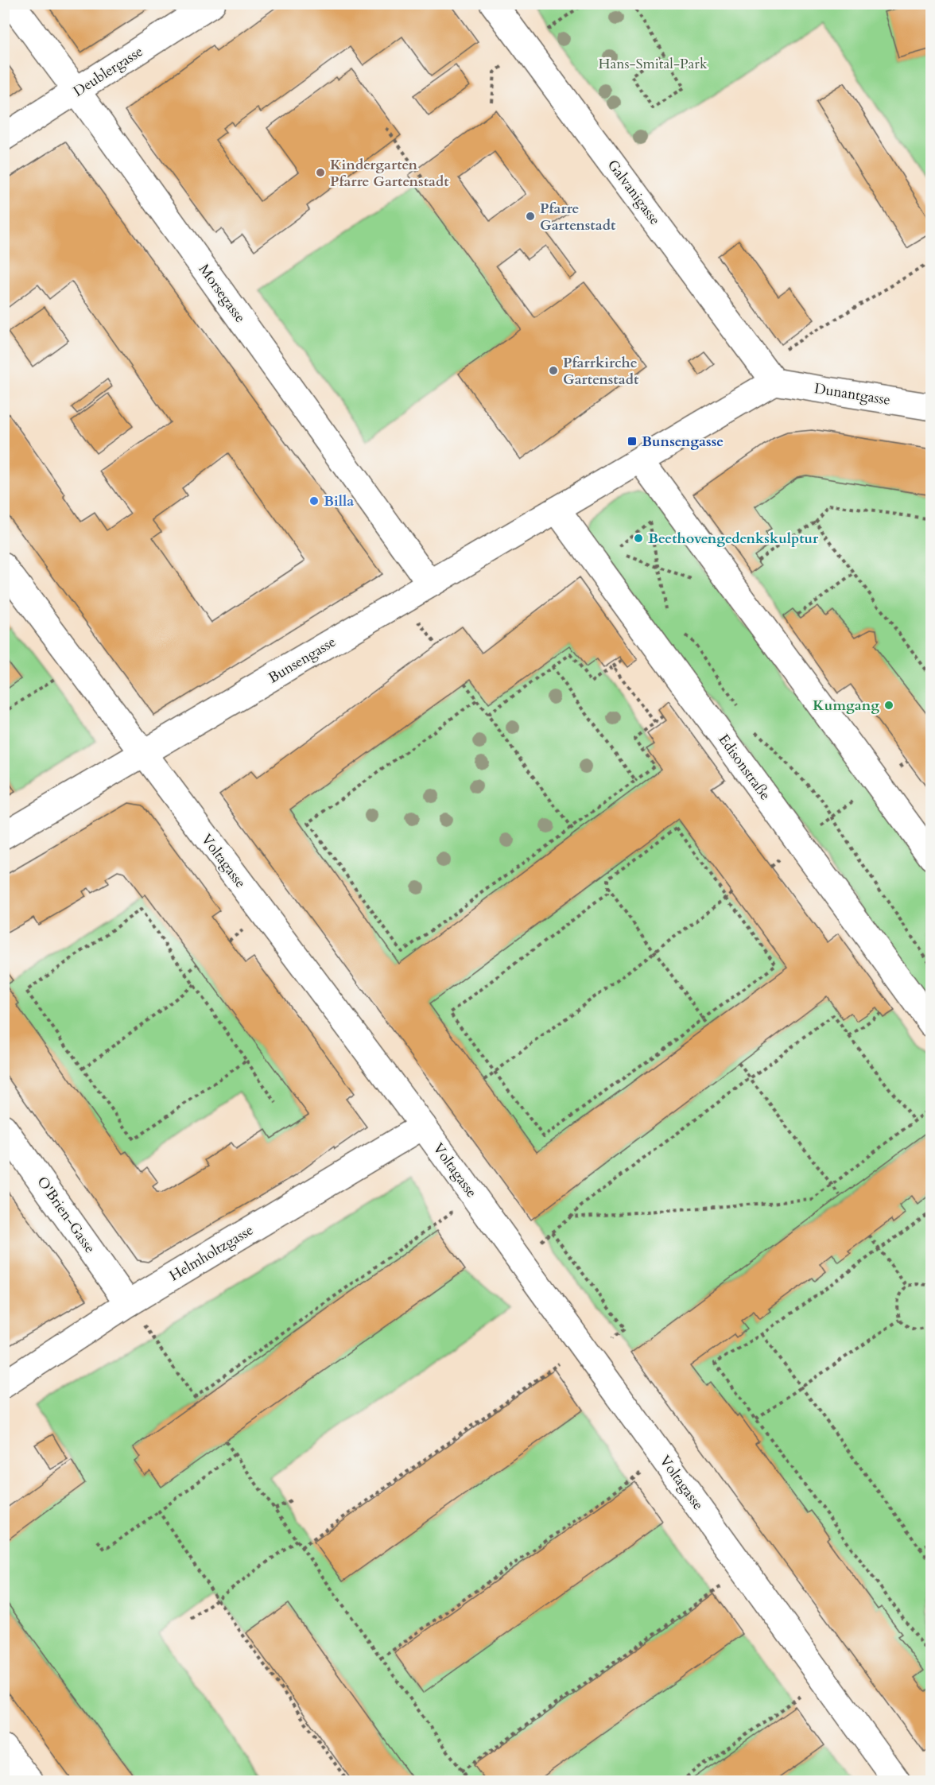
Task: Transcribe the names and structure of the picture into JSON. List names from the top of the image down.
{
  "streets": {
    "street": [
      "Deublergasse",
      "Galvanigasse",
      "Morsegasse",
      "Dunantgasse",
      "Bunsengasse",
      "Edisonstraße",
      "Voltagasse",
      "O'Brien-Gasse",
      "Helmholtzgasse"
    ]
  },
  "crossings": [
    ["Deublergasse", "Morsegasse"],
    ["Galvanigasse", "Dunantgasse"],
    ["Galvanigasse", "Bunsengasse"],
    ["Morsegasse", "Bunsengasse"],
    ["Dunantgasse", "Bunsengasse"],
    ["Bunsengasse", "Edisonstraße"],
    ["Bunsengasse", "Voltagasse"],
    ["Voltagasse", "Helmholtzgasse"],
    ["O'Brien-Gasse", "Helmholtzgasse"]
  ],
  "parks": ["Hans-Smital-Park"],
  "places": {
    "other": [
      "Kindergarten Pfarre Gartenstadt",
      "Pfarre Gartenstadt",
      "Pfarrkirche Gartenstadt",
      "Billa",
      "Beethovengedenkskulptur",
      "Kumgang"
    ],
    "transit": ["Bunsengasse"]
  }
}
